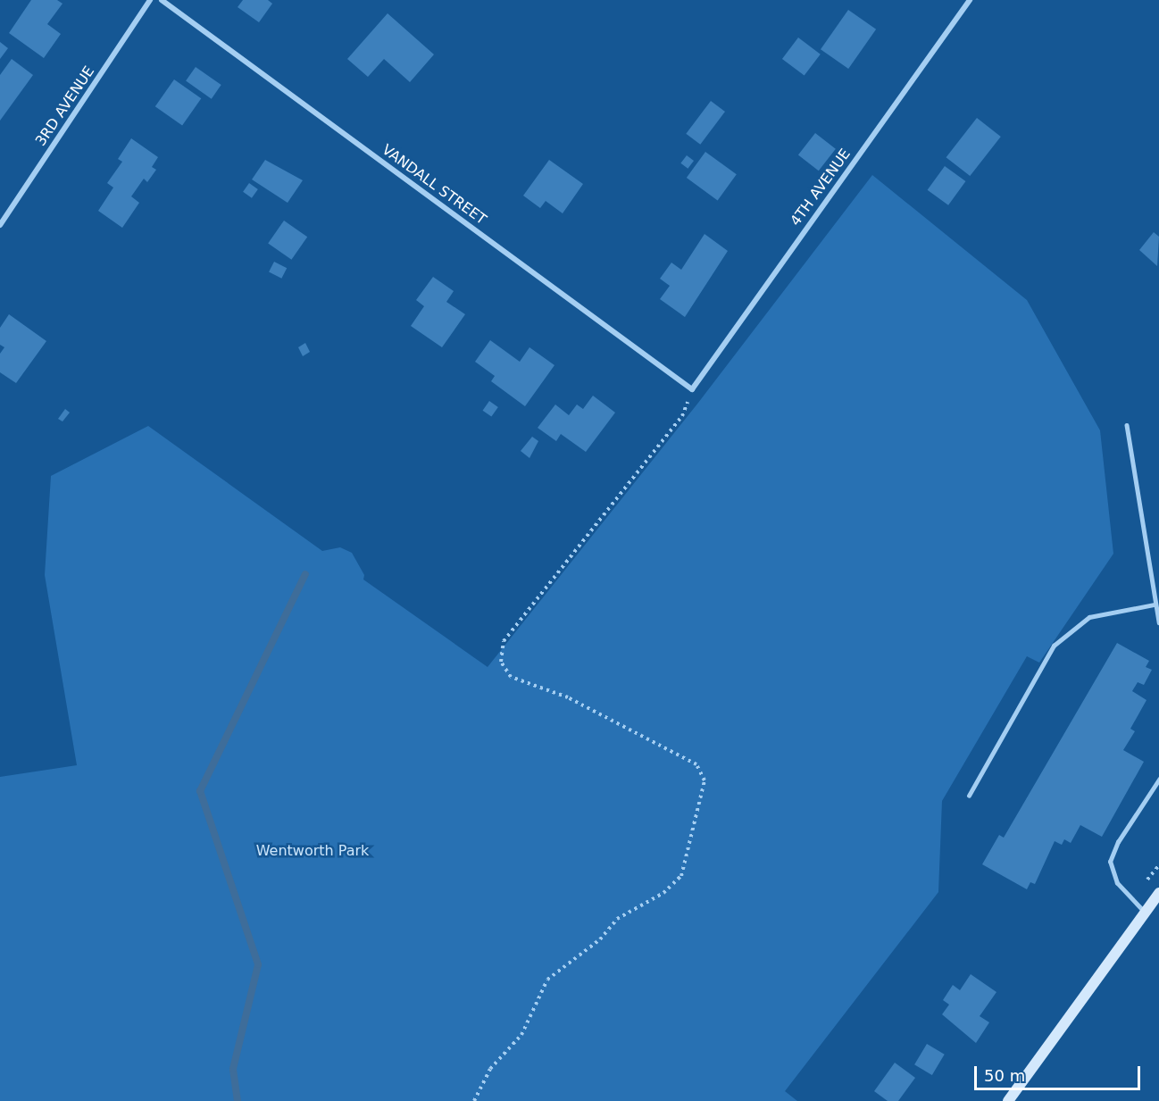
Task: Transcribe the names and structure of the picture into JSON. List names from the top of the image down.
{
  "streets": {
    "street": ["3RD AVENUE", "VANDALL STREET", "4TH AVENUE"]
  },
  "crossings": [
    ["VANDALL STREET", "4TH AVENUE"]
  ],
  "parks": ["Wentworth Park"],
  "scale_bar": "50 m"
}
